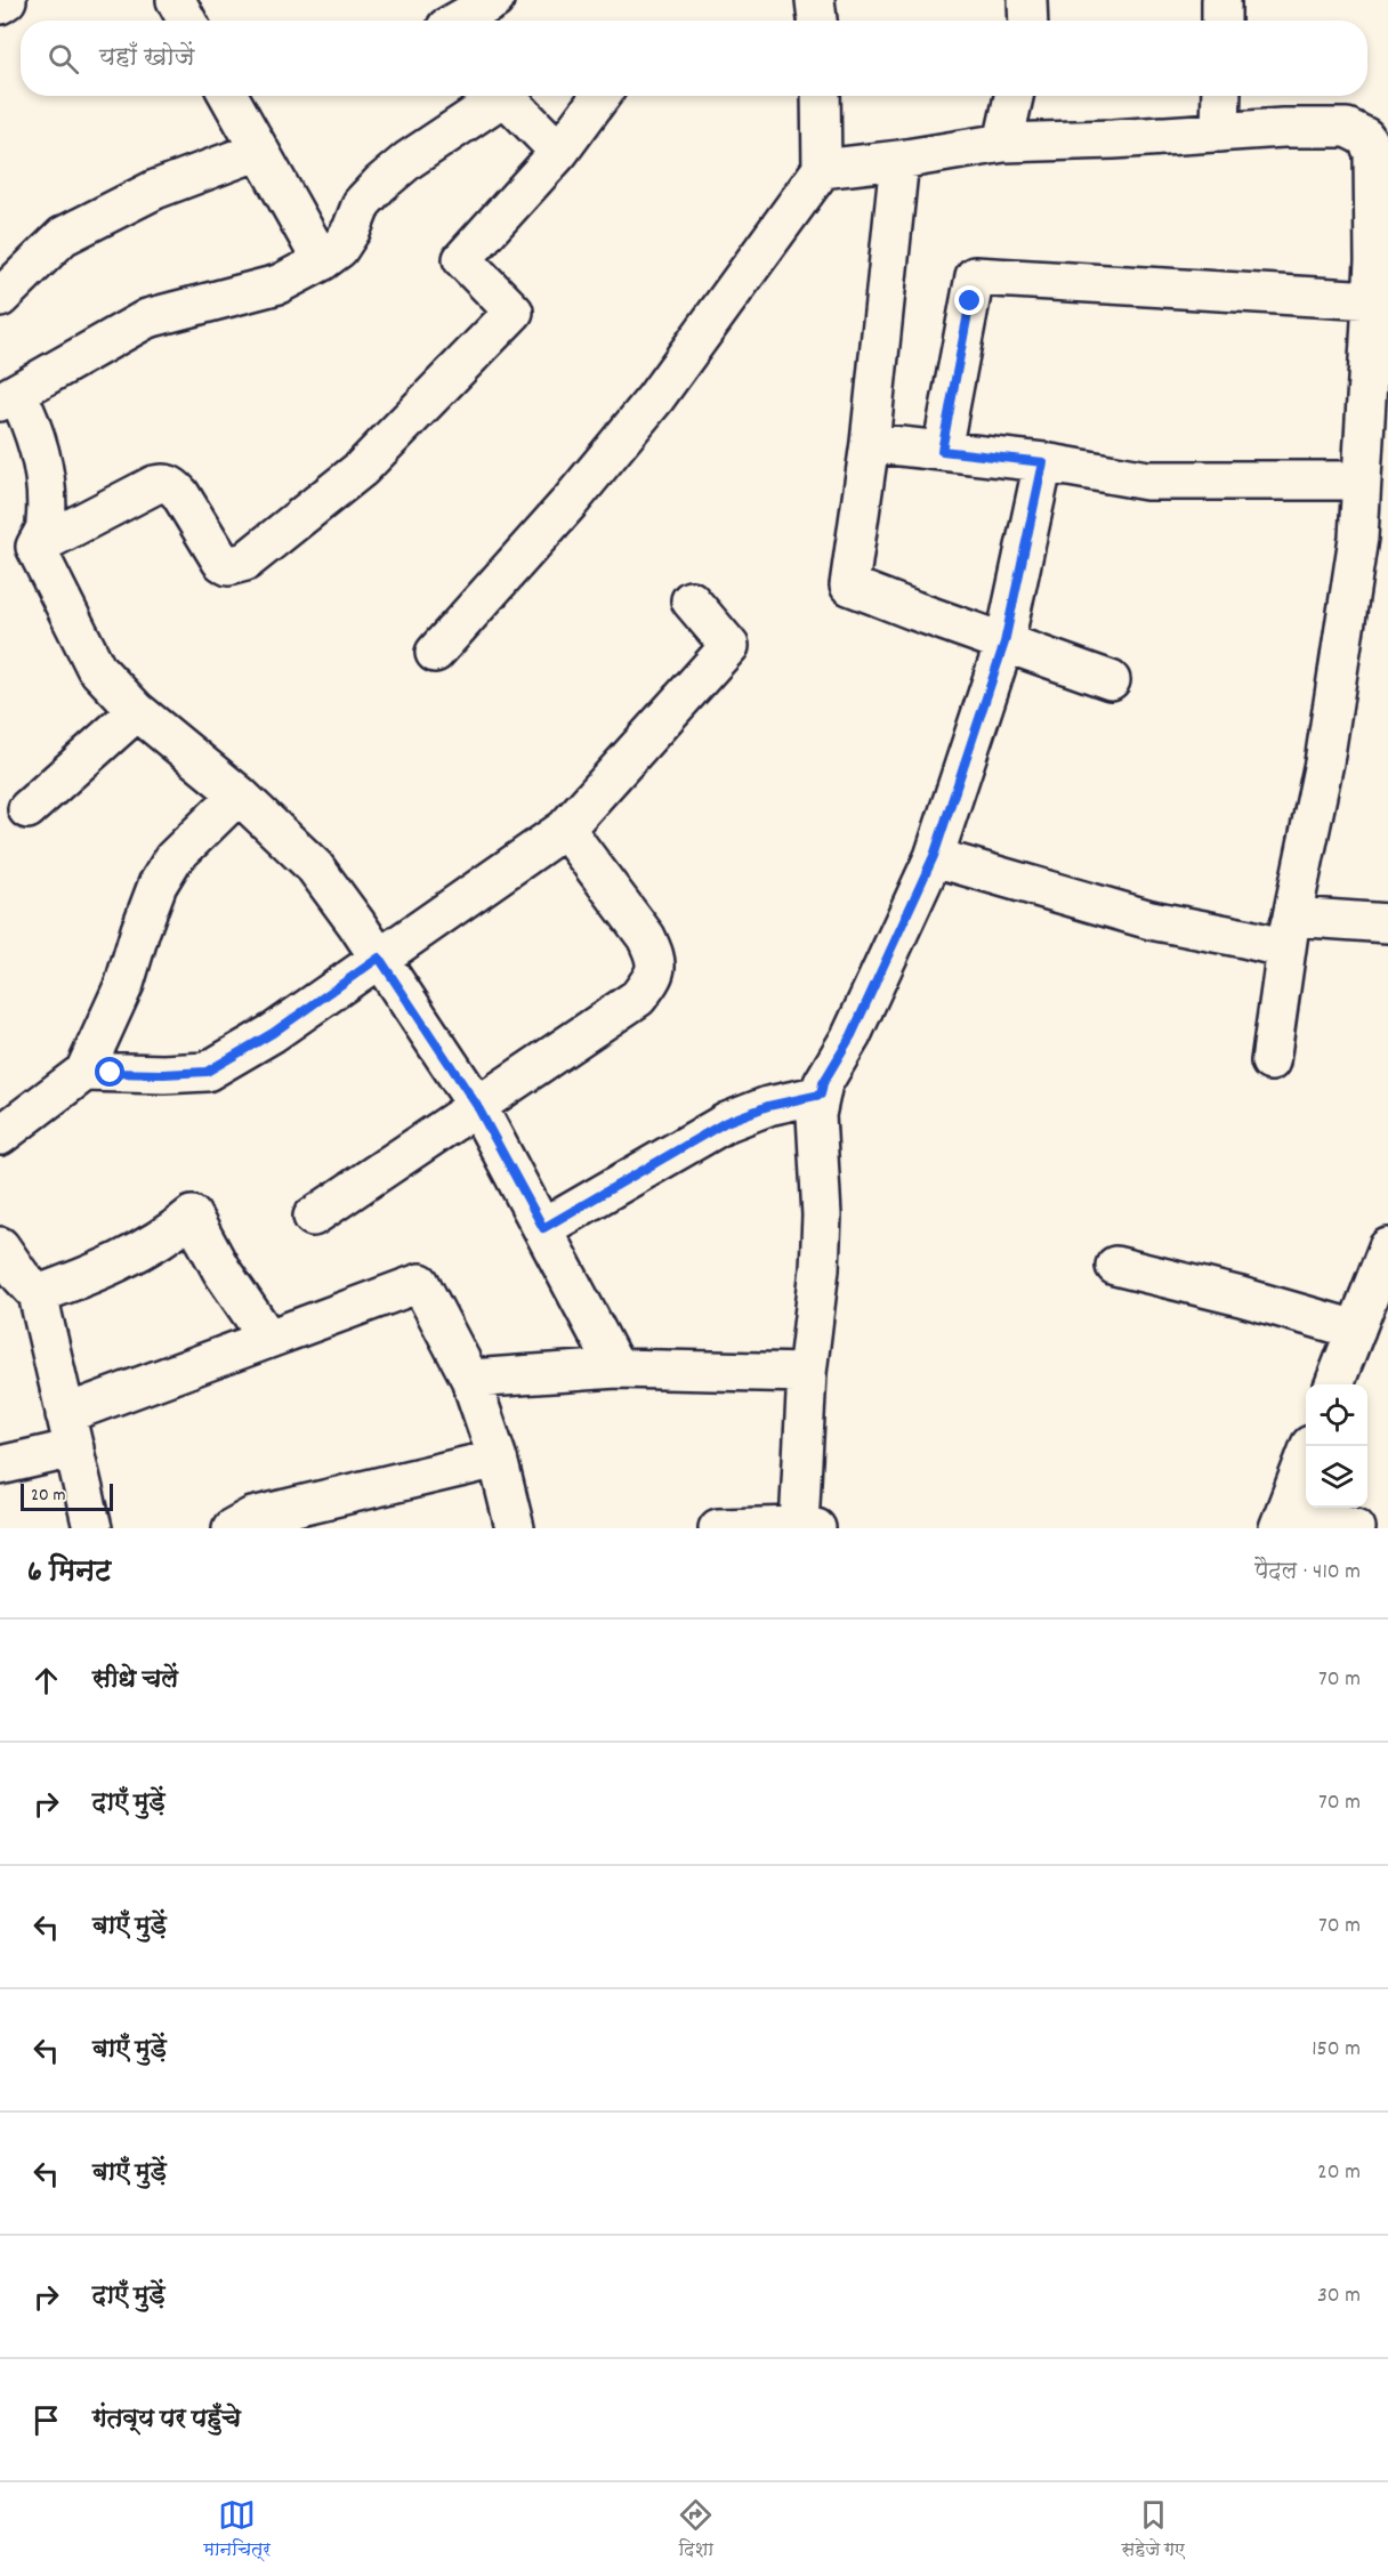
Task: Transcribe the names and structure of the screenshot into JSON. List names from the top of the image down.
{
  "scale_bar": "20 m",
  "page": {
    "search": "यहाँ खोजें",
    "scale": "20 m",
    "heading": ["6 मिनट", "पैदल · 410 m"],
    "list": [
      ["सीधे चलें", "70 m"],
      ["दाएँ मुड़ें", "70 m"],
      ["बाएँ मुड़ें", "70 m"],
      ["बाएँ मुड़ें", "150 m"],
      ["बाएँ मुड़ें", "20 m"],
      ["दाएँ मुड़ें", "30 m"],
      "गंतव्य पर पहुँचे"
    ],
    "nav": ["मानचित्र", "दिशा", "सहेजे गए"]
  }
}
